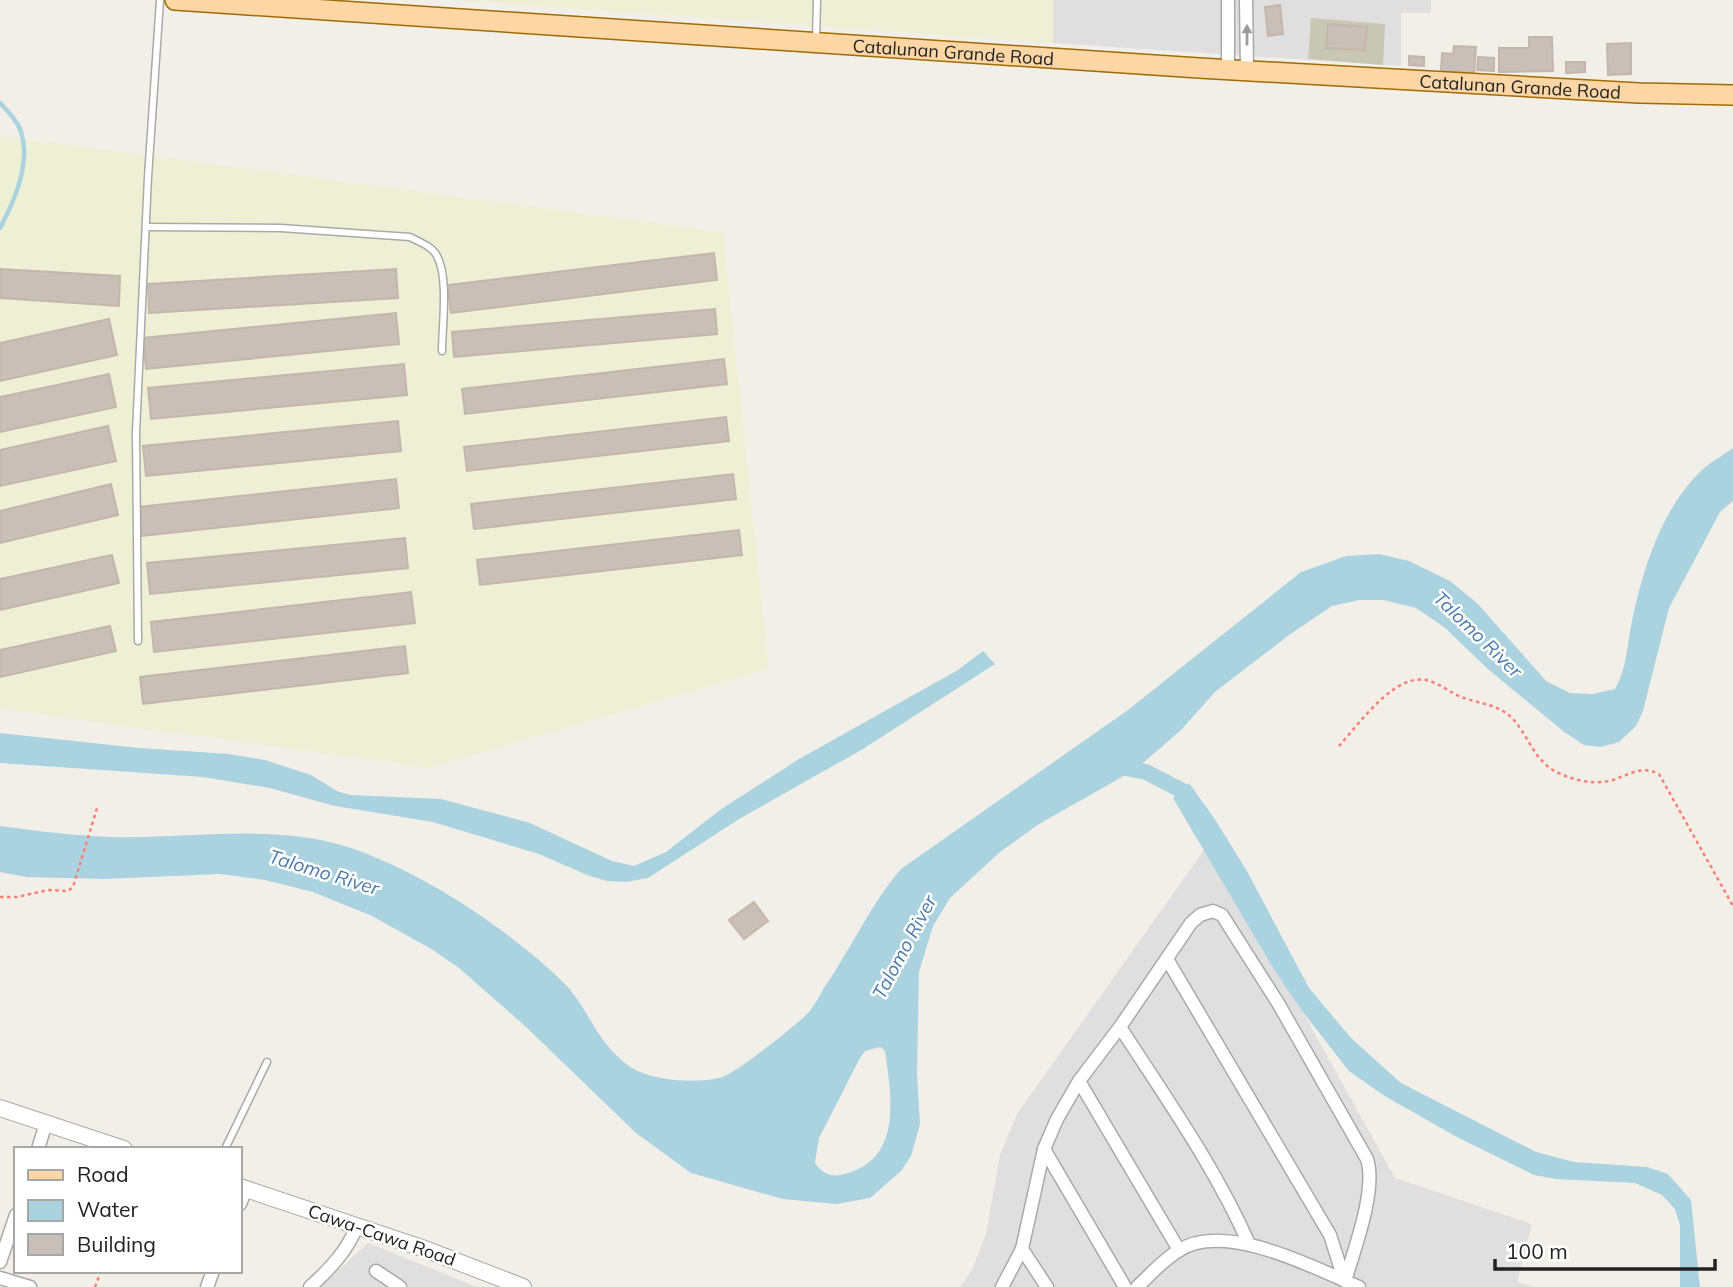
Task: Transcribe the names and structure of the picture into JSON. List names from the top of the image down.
{
  "streets": {
    "main road": ["Catalunan Grande Road"],
    "street": ["Cawa-Cawa Road"]
  },
  "water": ["Talomo River"],
  "legend": ["Road", "Water", "Building"],
  "scale_bar": "100 m"
}
